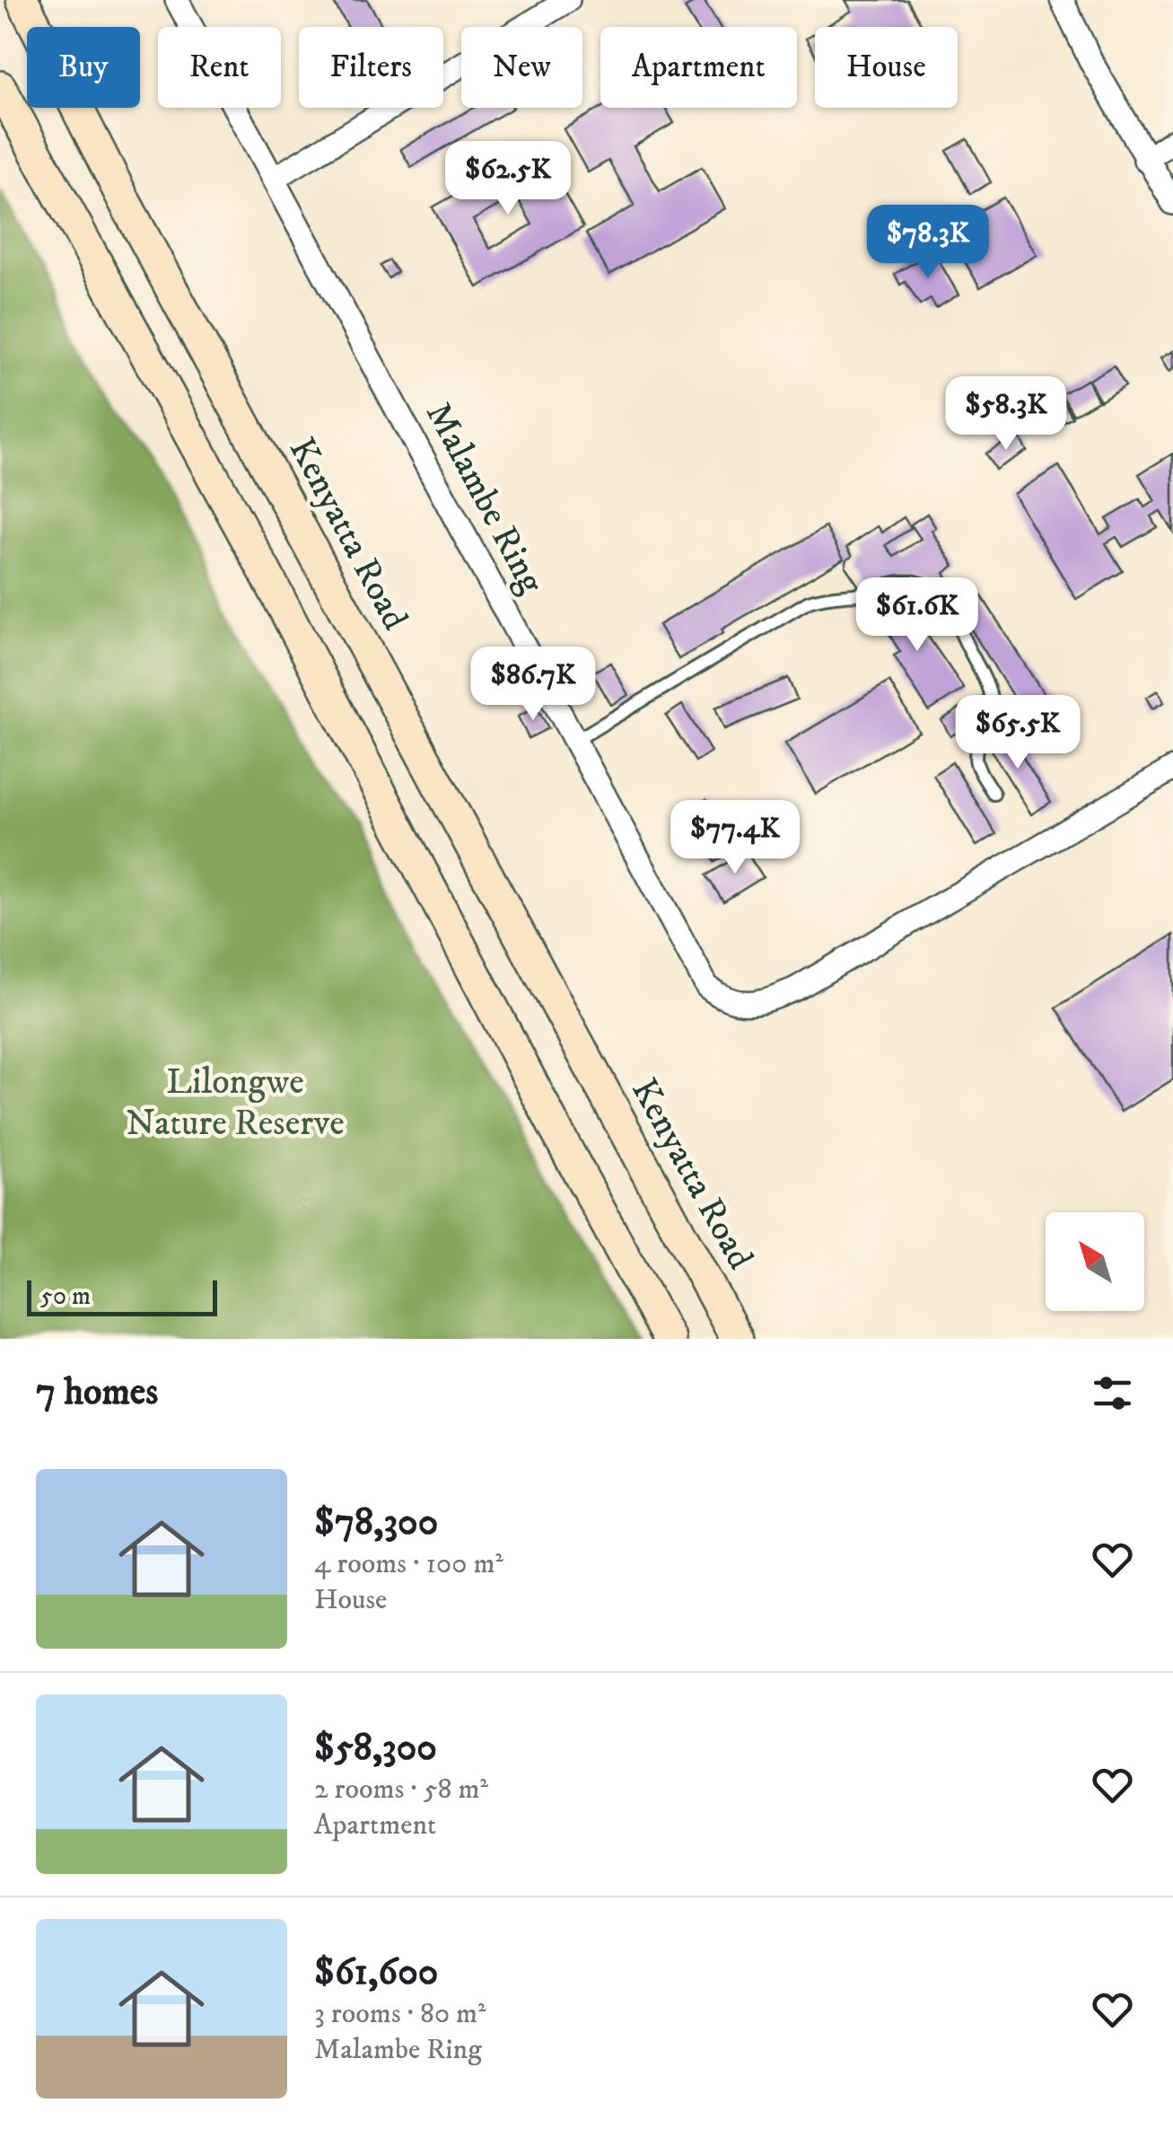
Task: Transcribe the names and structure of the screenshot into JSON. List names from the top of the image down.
{
  "streets": {
    "main road": ["Kenyatta Road"],
    "street": ["Malambe Ring"]
  },
  "parks": ["Lilongwe Nature Reserve"],
  "scale_bar": "50 m",
  "north": "top left",
  "page": {
    "chip": [
      "Buy",
      "Rent",
      "Filters",
      "New",
      "Apartment",
      "House"
    ],
    "price": [
      "$62.5K",
      "$78.3K",
      "$58.3K",
      "$61.6K",
      "$86.7K",
      "$65.5K",
      "$77.4K"
    ],
    "scale": "50 m",
    "heading": "7 homes",
    "list": [
      {
        "name": "$78,300",
        "note": "4 rooms · 100 m² · House"
      },
      {
        "name": "$58,300",
        "note": "2 rooms · 58 m² · Apartment"
      },
      {
        "name": "$61,600",
        "note": "3 rooms · 80 m² · Malambe Ring"
      }
    ]
  }
}
